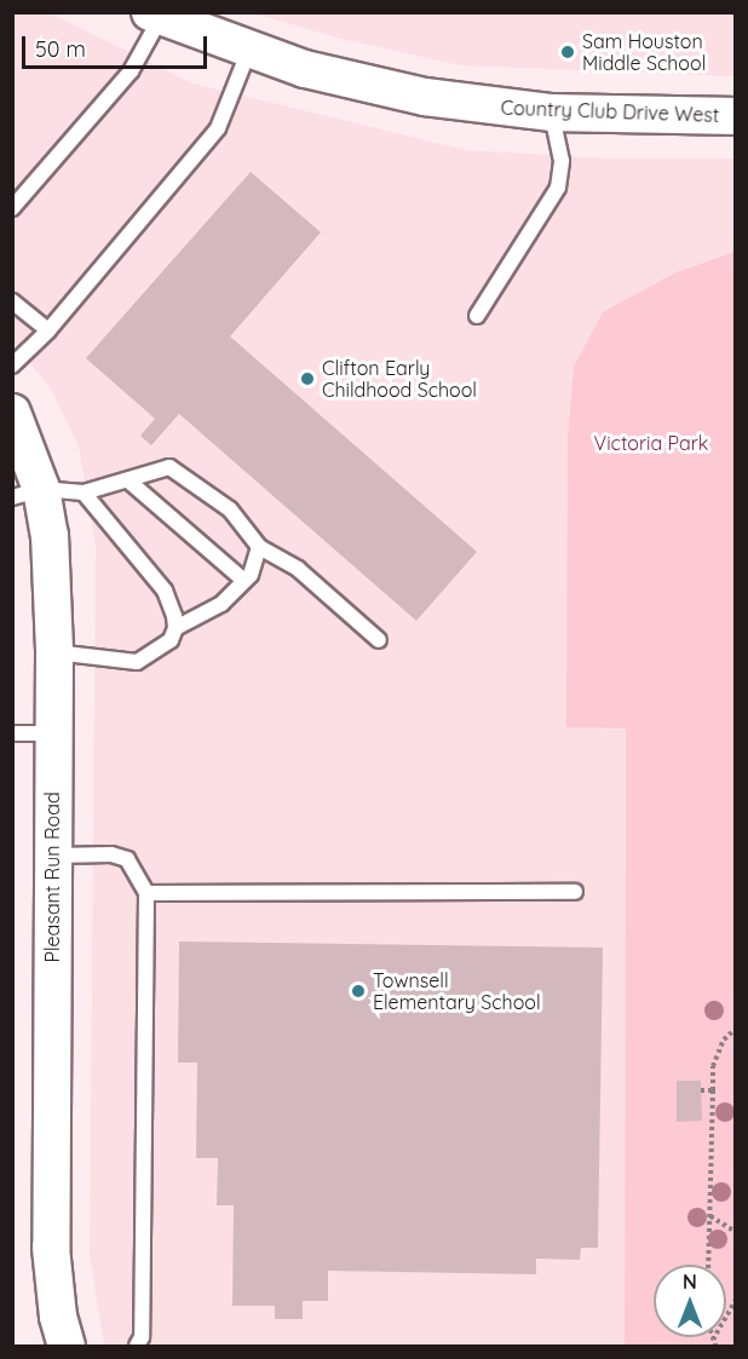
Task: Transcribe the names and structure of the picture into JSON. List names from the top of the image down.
{
  "streets": {
    "street": ["Country Club Drive West", "Pleasant Run Road"]
  },
  "parks": ["Victoria Park"],
  "places": ["Sam Houston Middle School", "Clifton Early Childhood School", "Townsell Elementary School"],
  "scale_bar": "50 m",
  "north": "top"
}
